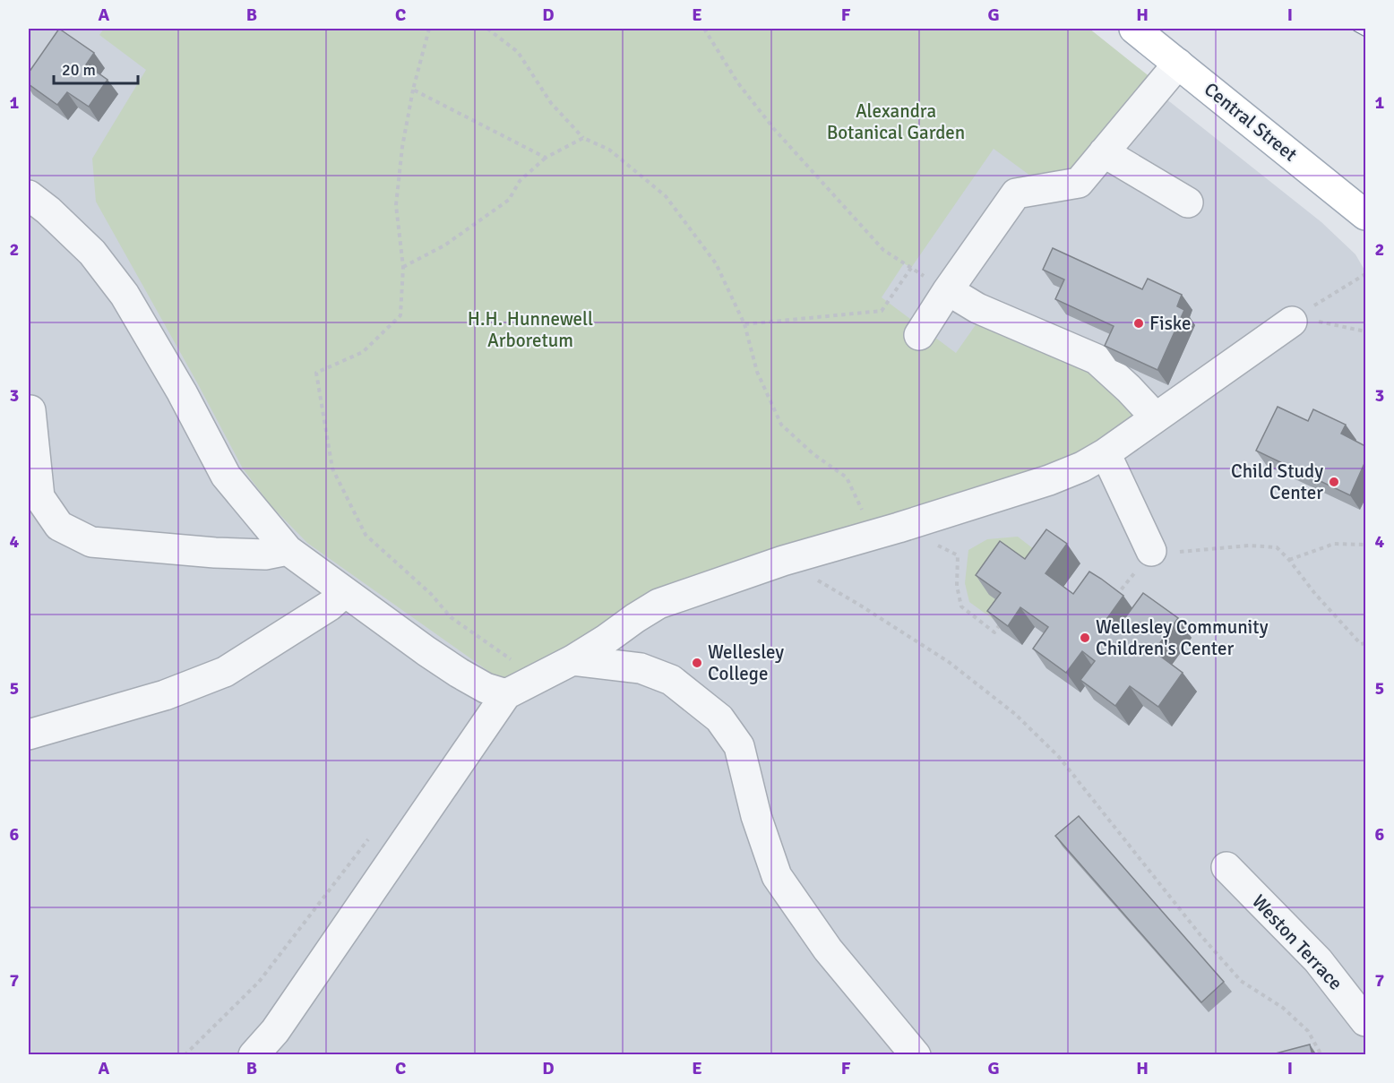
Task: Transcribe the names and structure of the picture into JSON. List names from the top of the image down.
{
  "streets": {
    "main road": ["Central Street"],
    "lane": ["Weston Terrace"]
  },
  "parks": ["Alexandra Botanical Garden", "H.H. Hunnewell Arboretum"],
  "places": [
    "Fiske",
    "Child Study Center",
    "Wellesley Community Children's Center",
    "Wellesley College"
  ],
  "scale_bar": "20 m",
  "grid": {
    "columns": [
      "A",
      "B",
      "C",
      "D",
      "E",
      "F",
      "G",
      "H",
      "I"
    ],
    "rows": [
      "1",
      "2",
      "3",
      "4",
      "5",
      "6",
      "7"
    ]
  }
}
